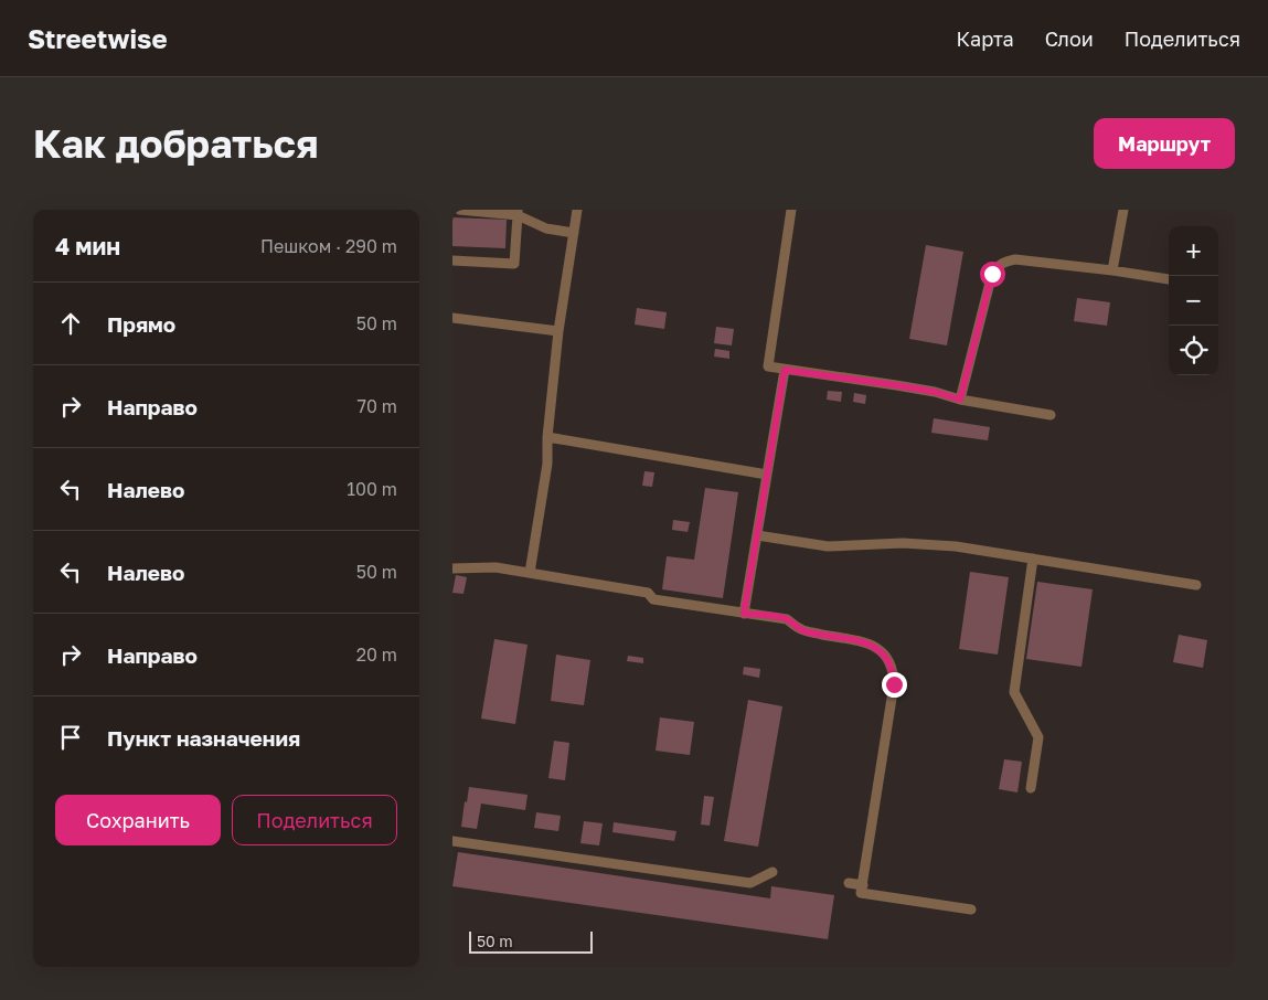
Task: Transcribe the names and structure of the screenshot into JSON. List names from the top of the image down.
{
  "scale_bar": "50 m",
  "page": {
    "header": "Streetwise",
    "nav": ["Карта", "Слои", "Поделиться"],
    "buttons": [
      "Маршрут",
      ["Сохранить", "Поделиться"]
    ],
    "title": "Как добраться",
    "heading": ["4 мин", "Пешком · 290 m"],
    "map_buttons": ["+", "−"],
    "list": [
      ["Прямо", "50 m"],
      ["Направо", "70 m"],
      ["Налево", "100 m"],
      ["Налево", "50 m"],
      ["Направо", "20 m"],
      "Пункт назначения"
    ],
    "scale": "50 m"
  }
}
